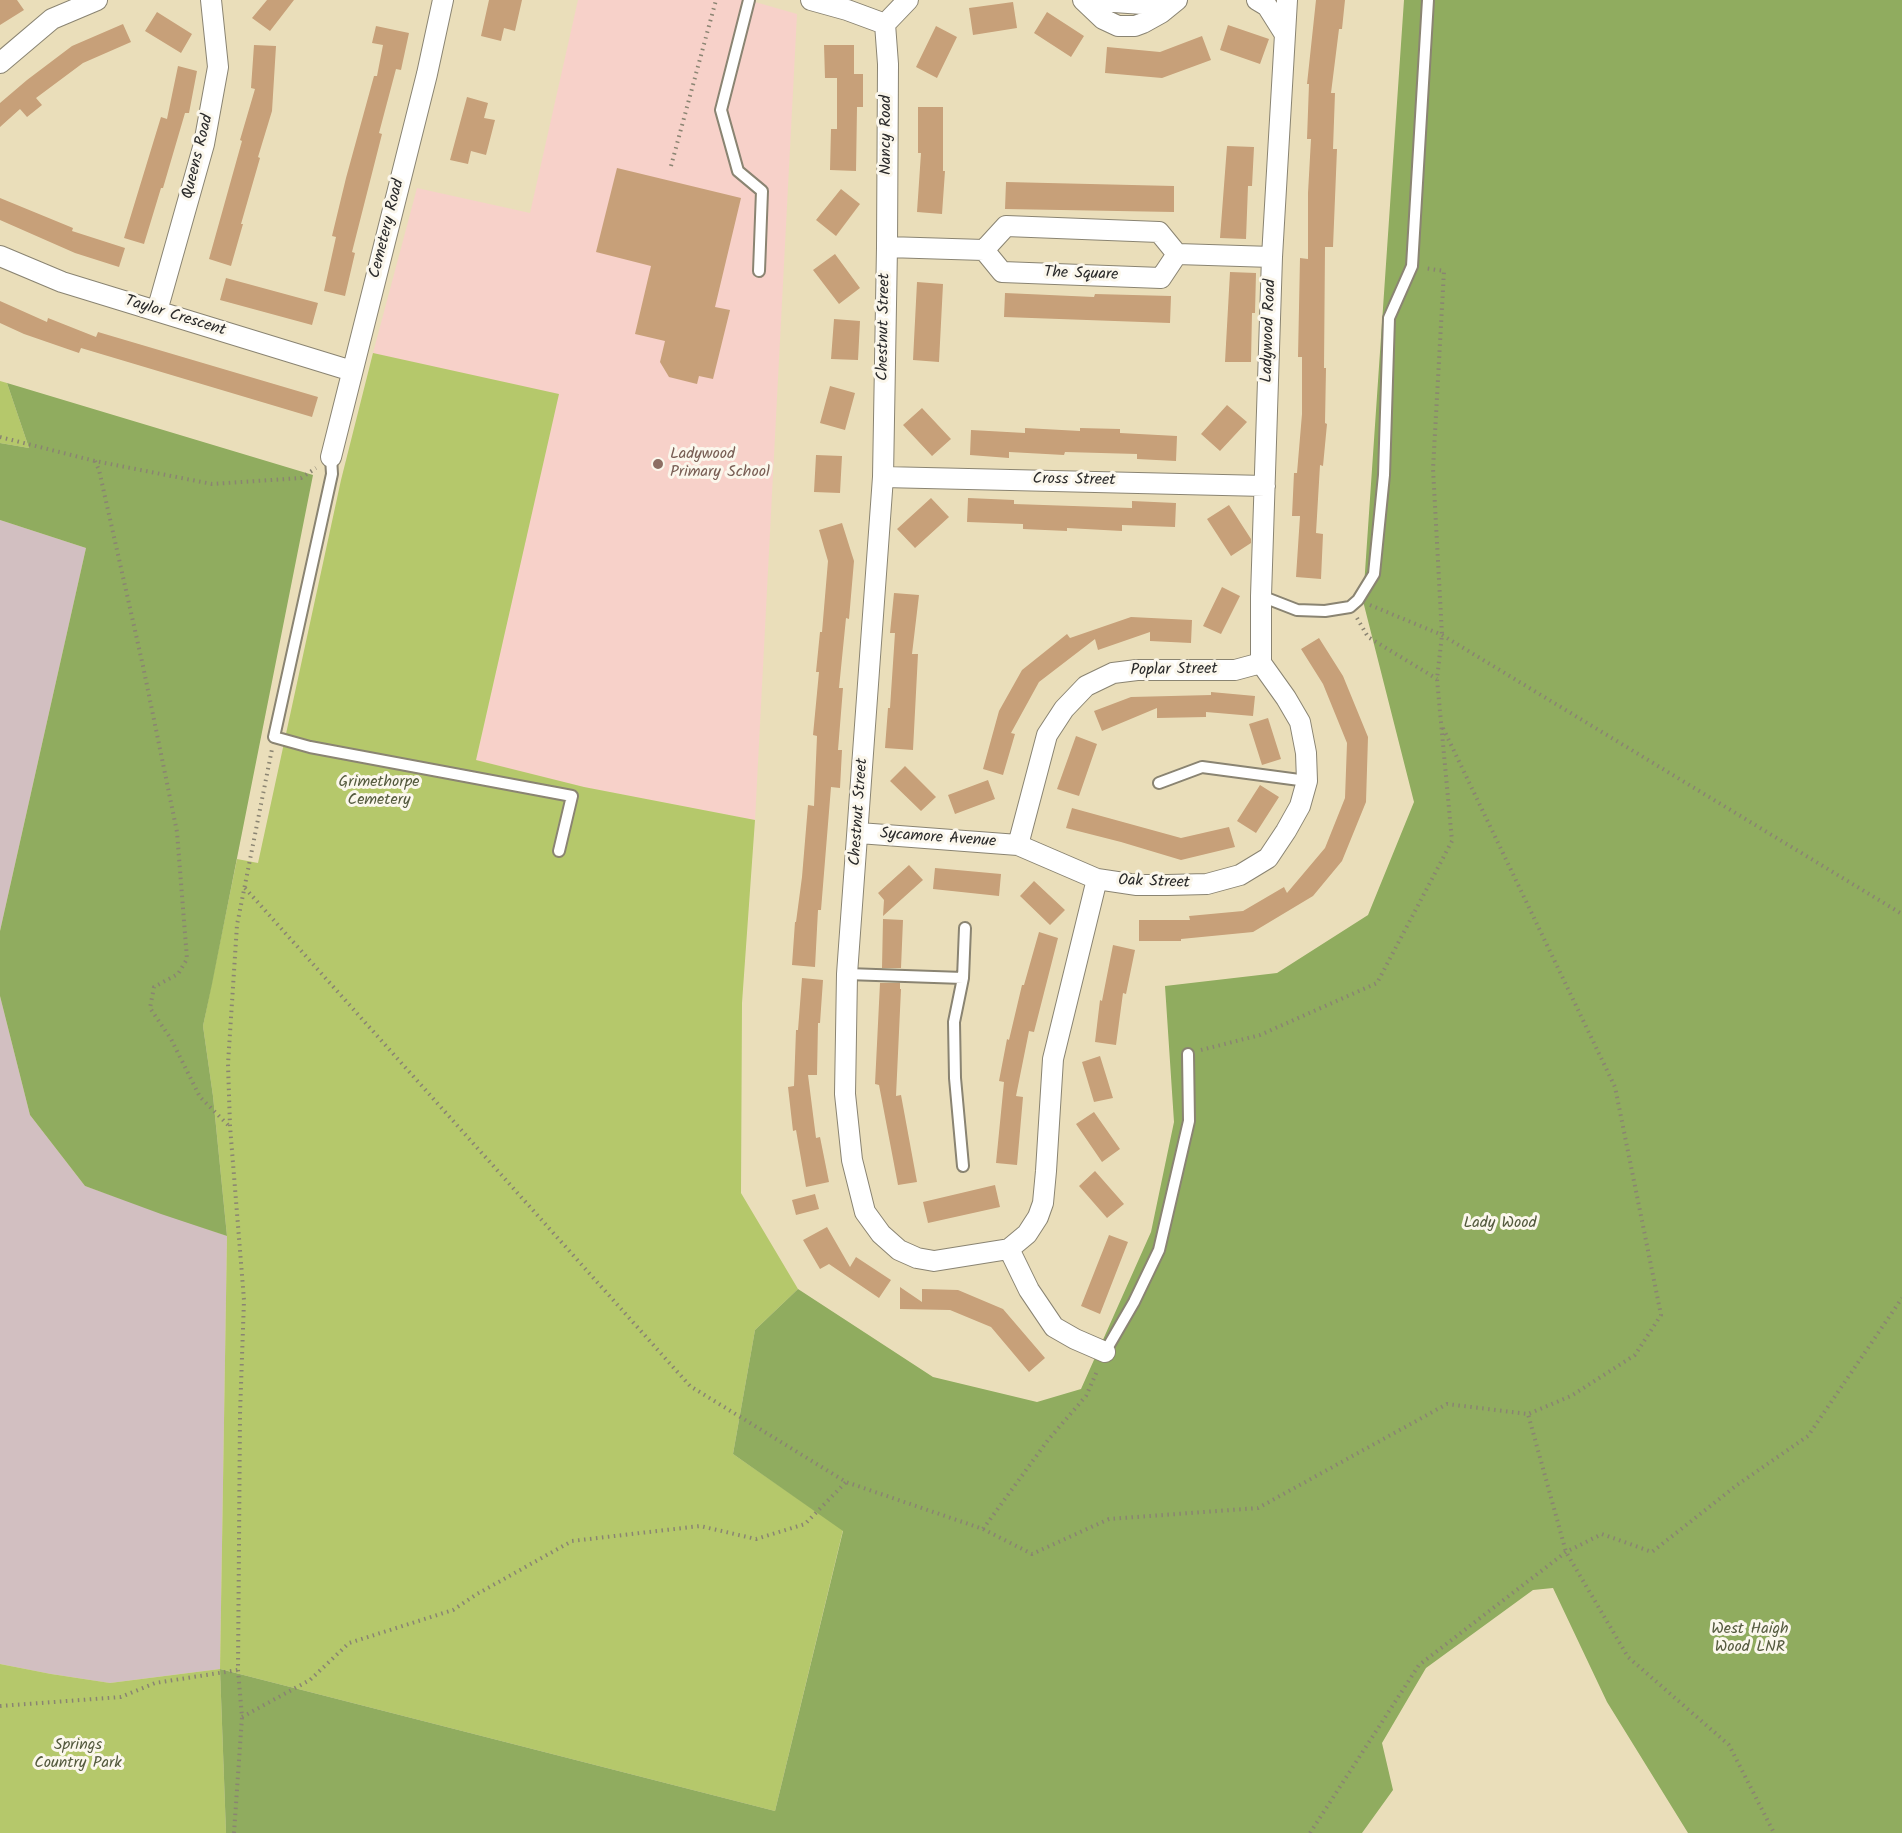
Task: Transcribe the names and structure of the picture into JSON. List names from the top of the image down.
{
  "streets": {
    "street": [
      "Nancy Road",
      "Queens Road",
      "Cemetery Road",
      "The Square",
      "Taylor Crescent",
      "Chestnut Street",
      "Ladywood Road",
      "Cross Street",
      "Poplar Street",
      "Sycamore Avenue",
      "Oak Street"
    ]
  },
  "crossings": [
    ["Nancy Road", "Chestnut Street"],
    ["Queens Road", "Taylor Crescent"],
    ["Cemetery Road", "Taylor Crescent"],
    ["Chestnut Street", "Cross Street"],
    ["Chestnut Street", "Sycamore Avenue"],
    ["Chestnut Street", "Oak Street"],
    ["Ladywood Road", "Cross Street"],
    ["Ladywood Road", "Poplar Street"],
    ["Ladywood Road", "Oak Street"],
    ["Poplar Street", "Sycamore Avenue"],
    ["Poplar Street", "Oak Street"],
    ["Sycamore Avenue", "Oak Street"]
  ],
  "parks": [
    "Grimethorpe Cemetery",
    "Lady Wood",
    "West Haigh Wood LNR",
    "Springs Country Park"
  ],
  "places": ["Ladywood Primary School"]
}
